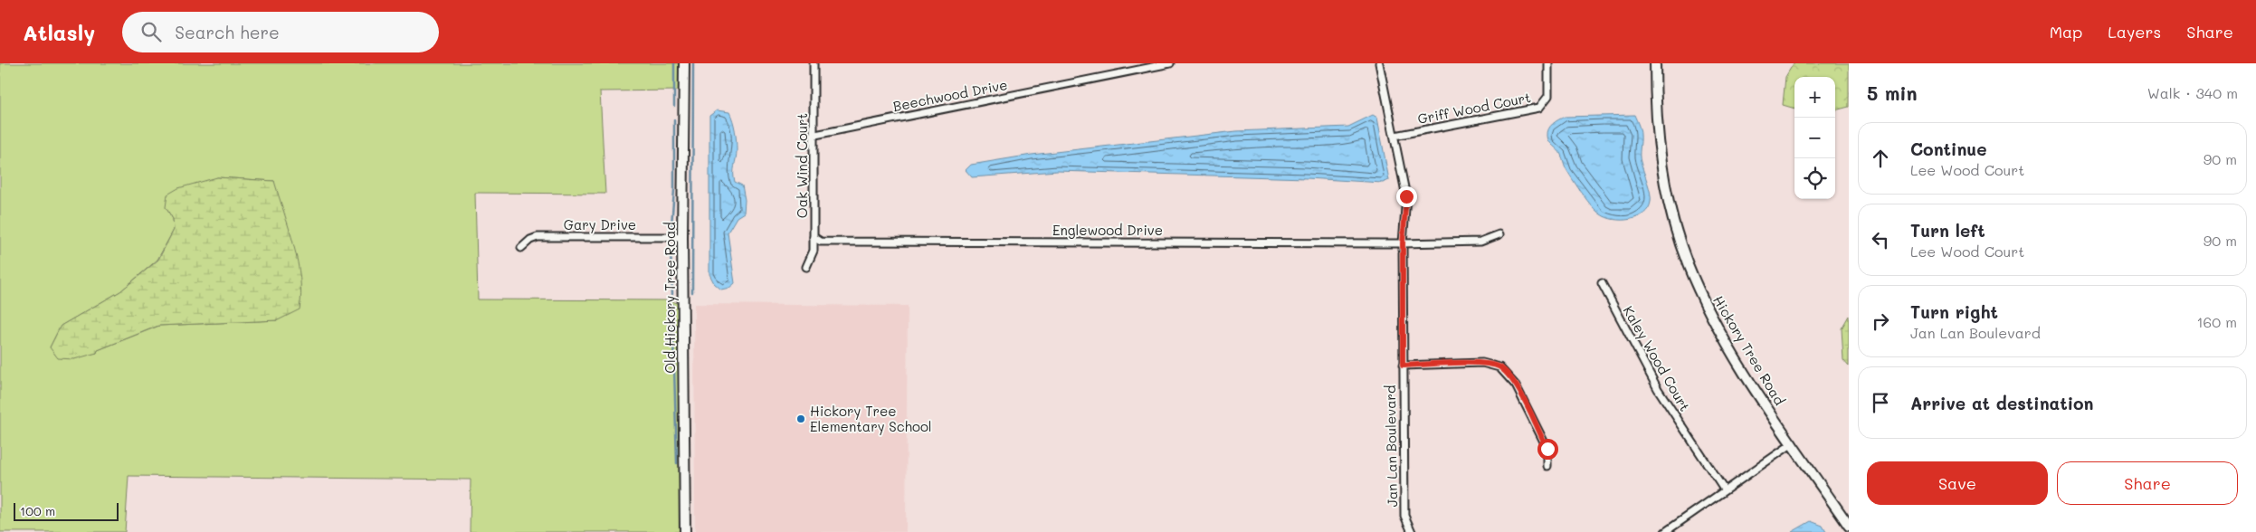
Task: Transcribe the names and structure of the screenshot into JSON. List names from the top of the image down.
{
  "streets": {
    "street": [
      "Beechwood Drive",
      "Griff Wood Court",
      "Oak Wind Court",
      "Gary Drive",
      "Englewood Drive",
      "Old Hickory Tree Road",
      "Hickory Tree Road",
      "Kaley Wood Court",
      "Jan Lan Boulevard"
    ]
  },
  "crossings": [
    ["Beechwood Drive", "Oak Wind Court"],
    ["Griff Wood Court", "Jan Lan Boulevard"],
    ["Oak Wind Court", "Englewood Drive"],
    ["Gary Drive", "Old Hickory Tree Road"],
    ["Englewood Drive", "Jan Lan Boulevard"]
  ],
  "places": ["Hickory Tree Elementary School"],
  "scale_bar": "100 m",
  "page": {
    "header": "Atlasly",
    "search": "Search here",
    "nav": ["Map", "Layers", "Share"],
    "heading": ["5 min", "Walk · 340 m"],
    "map_buttons": ["+", "−"],
    "list": [
      ["Continue", "Lee Wood Court", "90 m"],
      ["Turn left", "Lee Wood Court", "90 m"],
      ["Turn right", "Jan Lan Boulevard", "160 m"],
      "Arrive at destination"
    ],
    "buttons": ["Save", "Share"],
    "scale": "100 m"
  }
}
